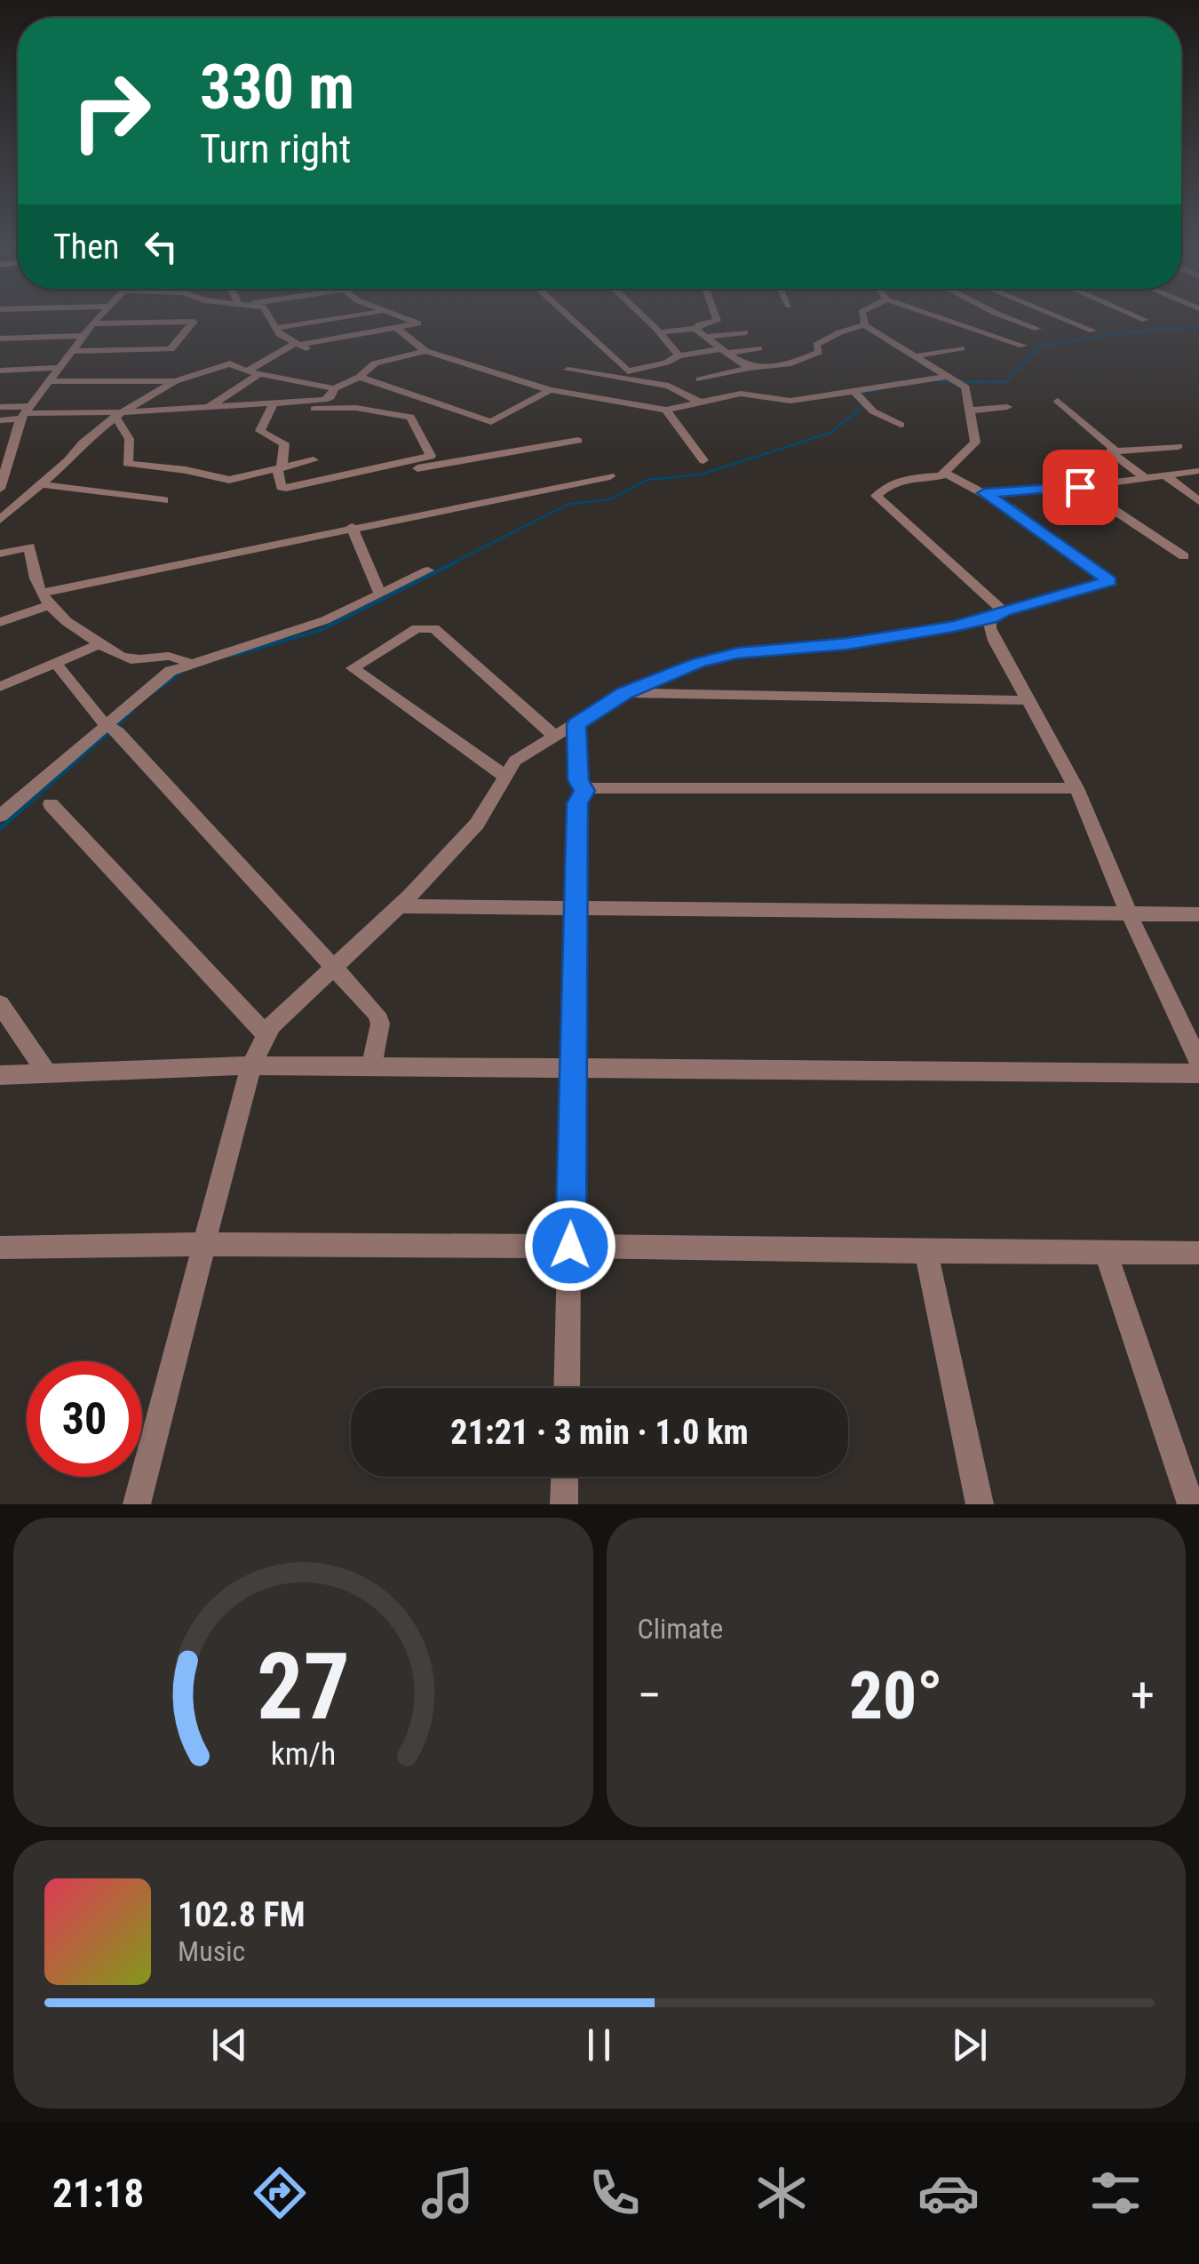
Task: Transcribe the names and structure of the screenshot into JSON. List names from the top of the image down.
{
  "page": {
    "turn": ["330 m", "Turn right"],
    "then": "Then",
    "limit": "30",
    "trip": "21:21 · 3 min · 1.0 km",
    "tile": "Climate",
    "heat": ["−", "20°", "+"],
    "song": ["102.8 FM", "Music"],
    "tabs": "21:18",
    "gauge": ["27", "km/h"]
  }
}
